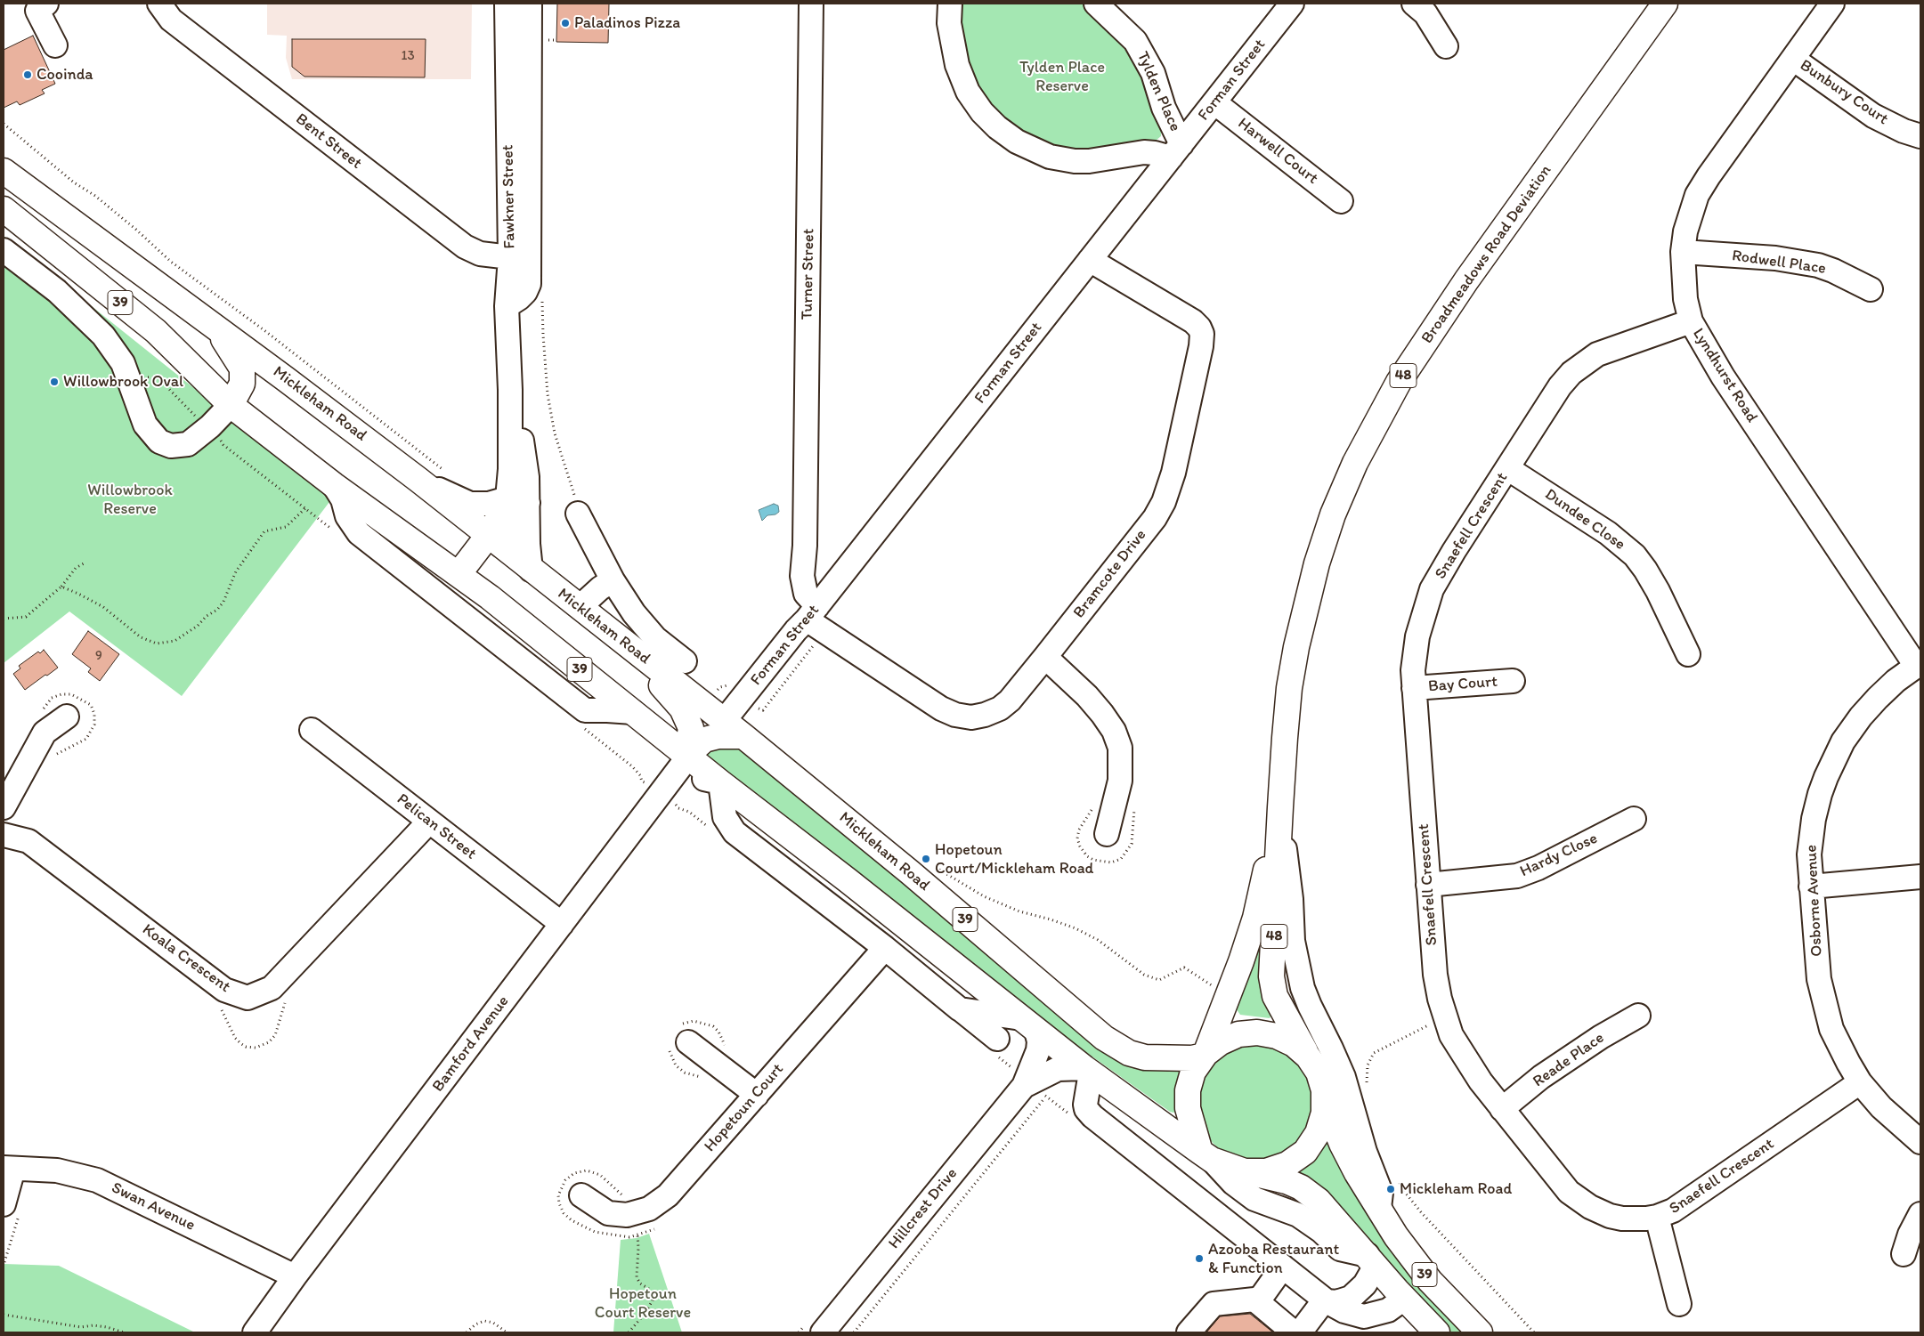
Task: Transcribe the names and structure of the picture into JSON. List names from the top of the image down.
{
  "streets": {
    "main road": [
      "Broadmeadows Road Deviation",
      "39",
      "48",
      "Mickleham Road"
    ],
    "street": [
      "Forman Street",
      "Tylden Place",
      "Bunbury Court",
      "Bent Street",
      "Harwell Court",
      "Fawkner Street",
      "Rodwell Place",
      "Turner Street",
      "Lyndhurst Road",
      "Dundee Close",
      "Snaefell Crescent",
      "Bramcote Drive",
      "Bay Court",
      "Pelican Street",
      "Hardy Close",
      "Osborne Avenue",
      "Koala Crescent",
      "Bamford Avenue",
      "Reade Place",
      "Hopetoun Court",
      "Swan Avenue",
      "Hillcrest Drive"
    ]
  },
  "crossings": [
    ["Forman Street", "Tylden Place"],
    ["Forman Street", "Harwell Court"],
    ["Forman Street", "Turner Street"],
    ["Forman Street", "Mickleham Road"],
    ["Forman Street", "Bramcote Drive"],
    ["Bunbury Court", "Lyndhurst Road"],
    ["Bent Street", "Fawkner Street"],
    ["Fawkner Street", "Mickleham Road"],
    ["Broadmeadows Road Deviation", "39"],
    ["Broadmeadows Road Deviation", "Mickleham Road"],
    ["Rodwell Place", "Lyndhurst Road"],
    ["Turner Street", "Bramcote Drive"],
    ["39", "Mickleham Road"],
    ["39", "Bamford Avenue"],
    ["39", "Hillcrest Drive"],
    ["Lyndhurst Road", "Snaefell Crescent"],
    ["Lyndhurst Road", "Osborne Avenue"],
    ["Dundee Close", "Snaefell Crescent"],
    ["Snaefell Crescent", "Bay Court"],
    ["Snaefell Crescent", "Hardy Close"],
    ["Snaefell Crescent", "Osborne Avenue"],
    ["Snaefell Crescent", "Reade Place"],
    ["Pelican Street", "Koala Crescent"],
    ["Pelican Street", "Bamford Avenue"],
    ["Bamford Avenue", "Swan Avenue"]
  ],
  "parks": ["Tylden Place Reserve", "Willowbrook Reserve", "Hopetoun Court Reserve"],
  "places": [
    "Paladinos Pizza",
    "Cooinda",
    "Willowbrook Oval",
    "Hopetoun Court/Mickleham Road",
    "Mickleham Road",
    "Azooba Restaurant & Function"
  ],
  "house_numbers": ["13", "9"]
}
